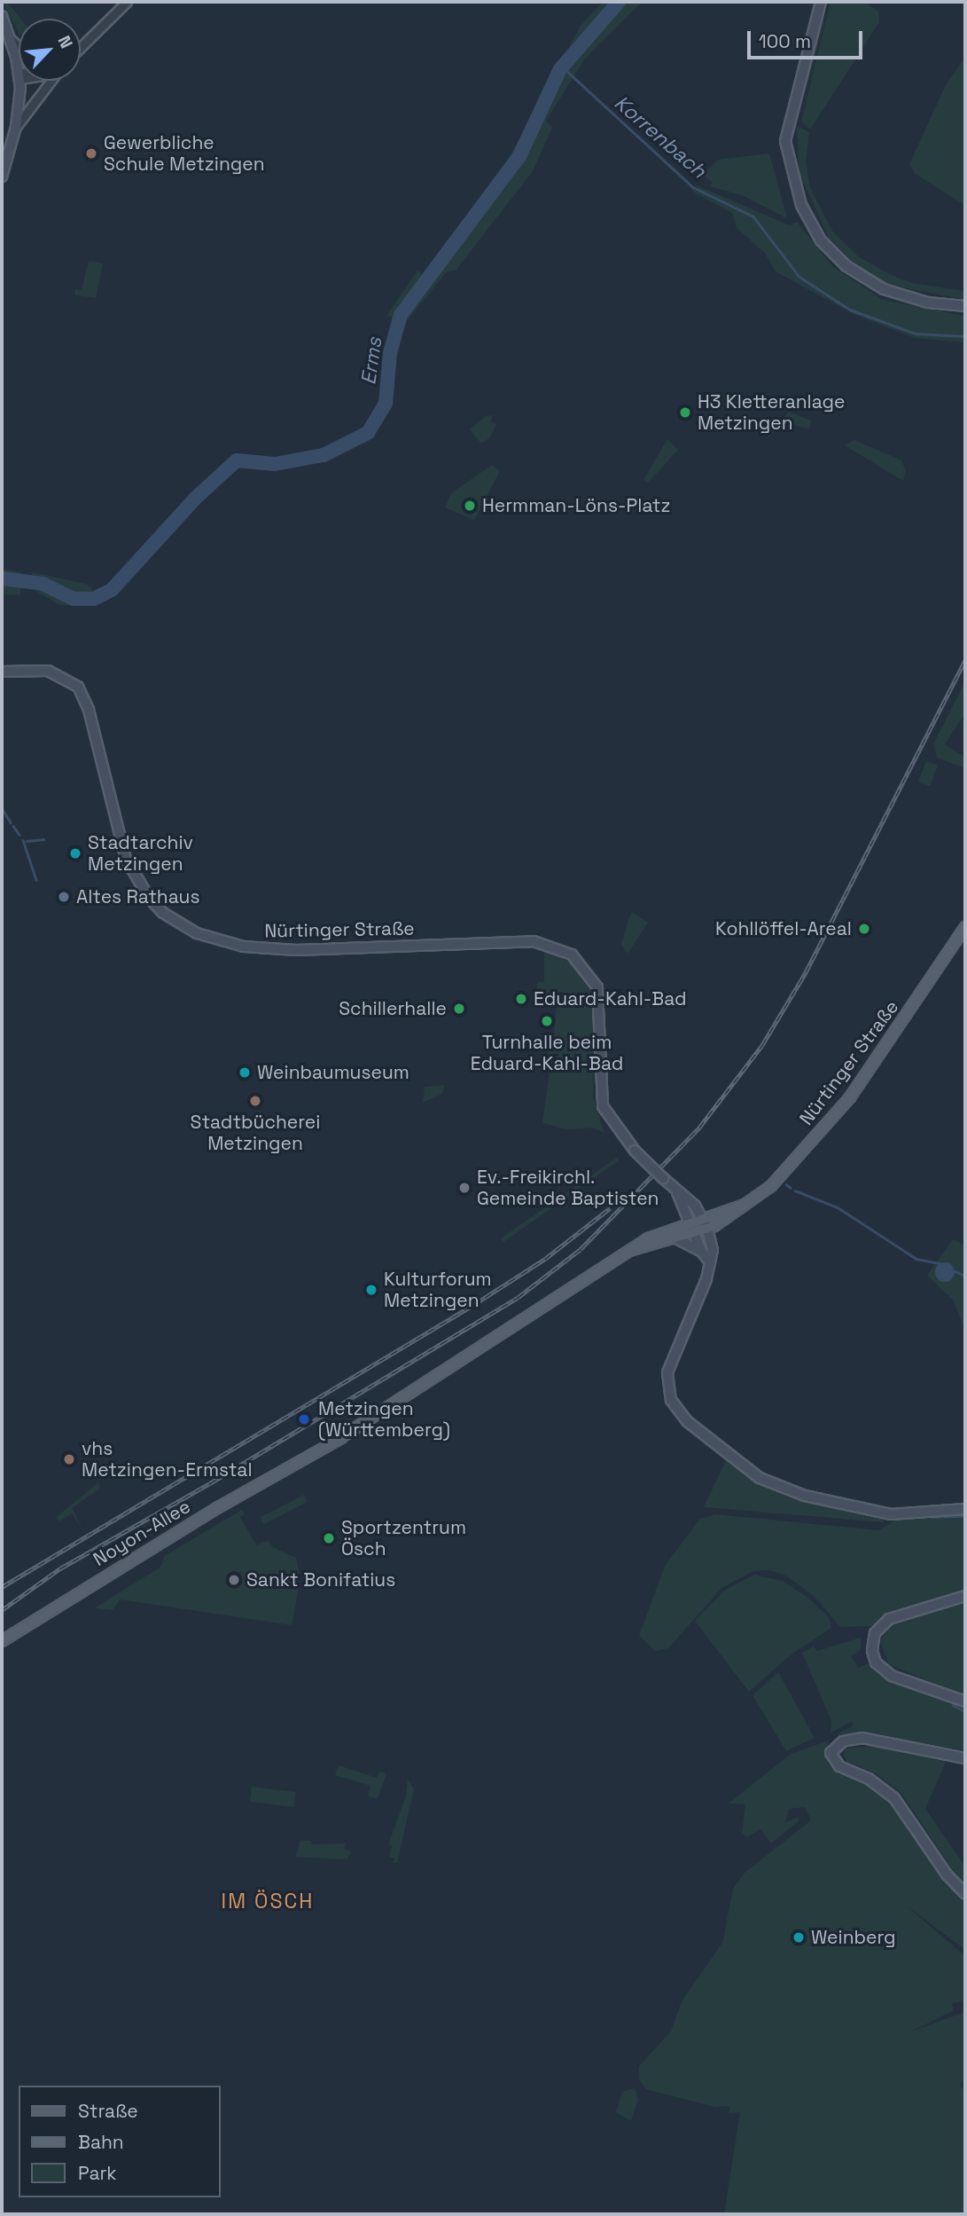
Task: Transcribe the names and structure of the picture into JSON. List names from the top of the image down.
{
  "streets": {
    "main road": ["Nürtinger Straße", "Noyon-Allee"]
  },
  "crossings": [
    ["Nürtinger Straße", "Noyon-Allee"]
  ],
  "districts": ["IM ÖSCH"],
  "water": ["Korrenbach", "Erms"],
  "places": [
    "Gewerbliche Schule Metzingen",
    "H3 Kletteranlage Metzingen",
    "Hermman-Löns-Platz",
    "Stadtarchiv Metzingen",
    "Altes Rathaus",
    "Kohllöffel-Areal",
    "Eduard-Kahl-Bad",
    "Schillerhalle",
    "Turnhalle beim Eduard-Kahl-Bad",
    "Weinbaumuseum",
    "Stadtbücherei Metzingen",
    "Ev.-Freikirchl. Gemeinde Baptisten",
    "Kulturforum Metzingen",
    "Metzingen (Württemberg)",
    "vhs Metzingen-Ermstal",
    "Sportzentrum Ösch",
    "Sankt Bonifatius",
    "Weinberg"
  ],
  "legend": ["Straße", "Bahn", "Park"],
  "scale_bar": "100 m",
  "north": "top right"
}
